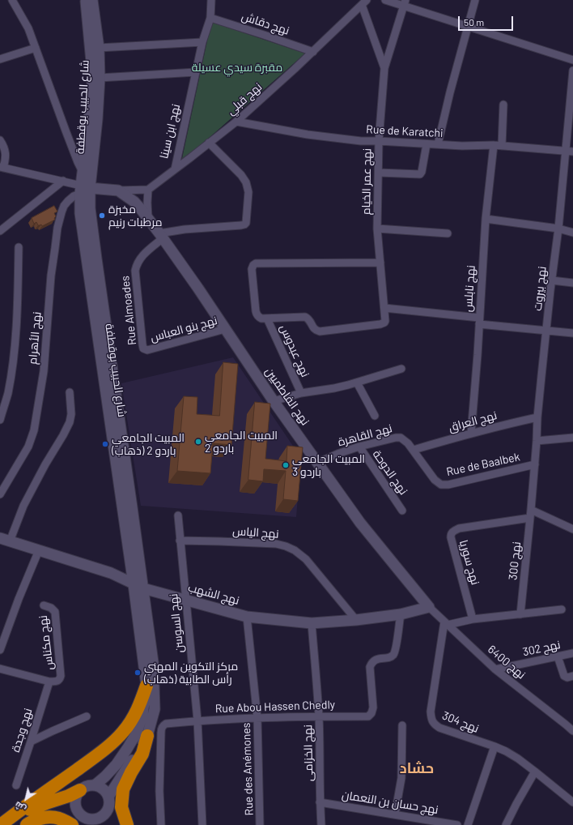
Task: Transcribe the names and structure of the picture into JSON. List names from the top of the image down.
{
  "streets": {
    "main road": ["شارع الحبيب بوقطفة", "نهج الفاطميين", "نهج الشهب"],
    "street": [
      "نهج دقاش",
      "نهج قبلي",
      "نهج ابن سينا",
      "Rue de Karatchi",
      "نهج عمر الخيام",
      "نهج نابلس",
      "نهج بيروت",
      "Rue Almoades",
      "نهج بنو العباس",
      "نهج الأهرام",
      "نهج عبدوس",
      "نهج العراق",
      "نهج القاهرة",
      "Rue de Baalbek",
      "نهج الدوحة",
      "نهج الياس",
      "نهج 300",
      "نهج سوريا",
      "نهج السوسن",
      "نهج مكناس",
      "نهج 302",
      "نهج 6400",
      "Rue Abou Hassen Chedly",
      "نهج 304",
      "نهج وجدة",
      "نهج الخزامى",
      "Rue des Anémones",
      "نهج حسان بن النعمان"
    ]
  },
  "crossings": [
    ["نهج دقاش", "نهج قبلي"],
    ["نهج دقاش", "نهج ابن سينا"],
    ["نهج قبلي", "نهج ابن سينا"],
    ["نهج قبلي", "Rue de Karatchi"],
    ["شارع الحبيب بوقطفة", "نهج الأهرام"],
    ["شارع الحبيب بوقطفة", "نهج الشهب"],
    ["Rue de Karatchi", "نهج عمر الخيام"],
    ["Rue de Karatchi", "نهج نابلس"],
    ["Rue de Karatchi", "نهج بيروت"],
    ["نهج عمر الخيام", "نهج عبدوس"],
    ["نهج نابلس", "نهج العراق"],
    ["نهج بيروت", "نهج العراق"],
    ["نهج بيروت", "Rue de Baalbek"],
    ["نهج بيروت", "نهج 300"],
    ["Rue Almoades", "نهج بنو العباس"],
    ["Rue Almoades", "نهج الفاطميين"],
    ["نهج بنو العباس", "نهج الفاطميين"],
    ["نهج الفاطميين", "نهج القاهرة"],
    ["نهج الفاطميين", "نهج الشهب"],
    ["نهج الفاطميين", "نهج 6400"],
    ["نهج العراق", "Rue de Baalbek"],
    ["نهج القاهرة", "Rue de Baalbek"],
    ["نهج القاهرة", "نهج الدوحة"],
    ["نهج الياس", "نهج الشهب"],
    ["نهج الياس", "نهج السوسن"],
    ["نهج 300", "نهج سوريا"],
    ["نهج الشهب", "نهج السوسن"],
    ["نهج الشهب", "نهج 6400"],
    ["نهج الشهب", "Rue Abou Hassen Chedly"],
    ["نهج الشهب", "نهج الخزامى"],
    ["نهج الشهب", "Rue des Anémones"],
    ["نهج السوسن", "Rue Abou Hassen Chedly"],
    ["نهج مكناس", "نهج وجدة"],
    ["نهج 302", "نهج 6400"],
    ["نهج 6400", "نهج 304"],
    ["Rue Abou Hassen Chedly", "نهج الخزامى"],
    ["Rue Abou Hassen Chedly", "Rue des Anémones"],
    ["نهج الخزامى", "نهج حسان بن النعمان"]
  ],
  "districts": ["حشاد"],
  "parks": ["مقبرة سيدي عسيلة"],
  "places": [
    "مخبزة مرطبات رنيم",
    "المبيت الجامعي باردو 2",
    "المبيت الجامعي باردو 2 (ذهاب)",
    "المبيت الجامعي باردو 3",
    "مركز التكوين المهني رأس الطابية (ذهاب)"
  ],
  "scale_bar": "50 m",
  "north": "bottom left"
}
